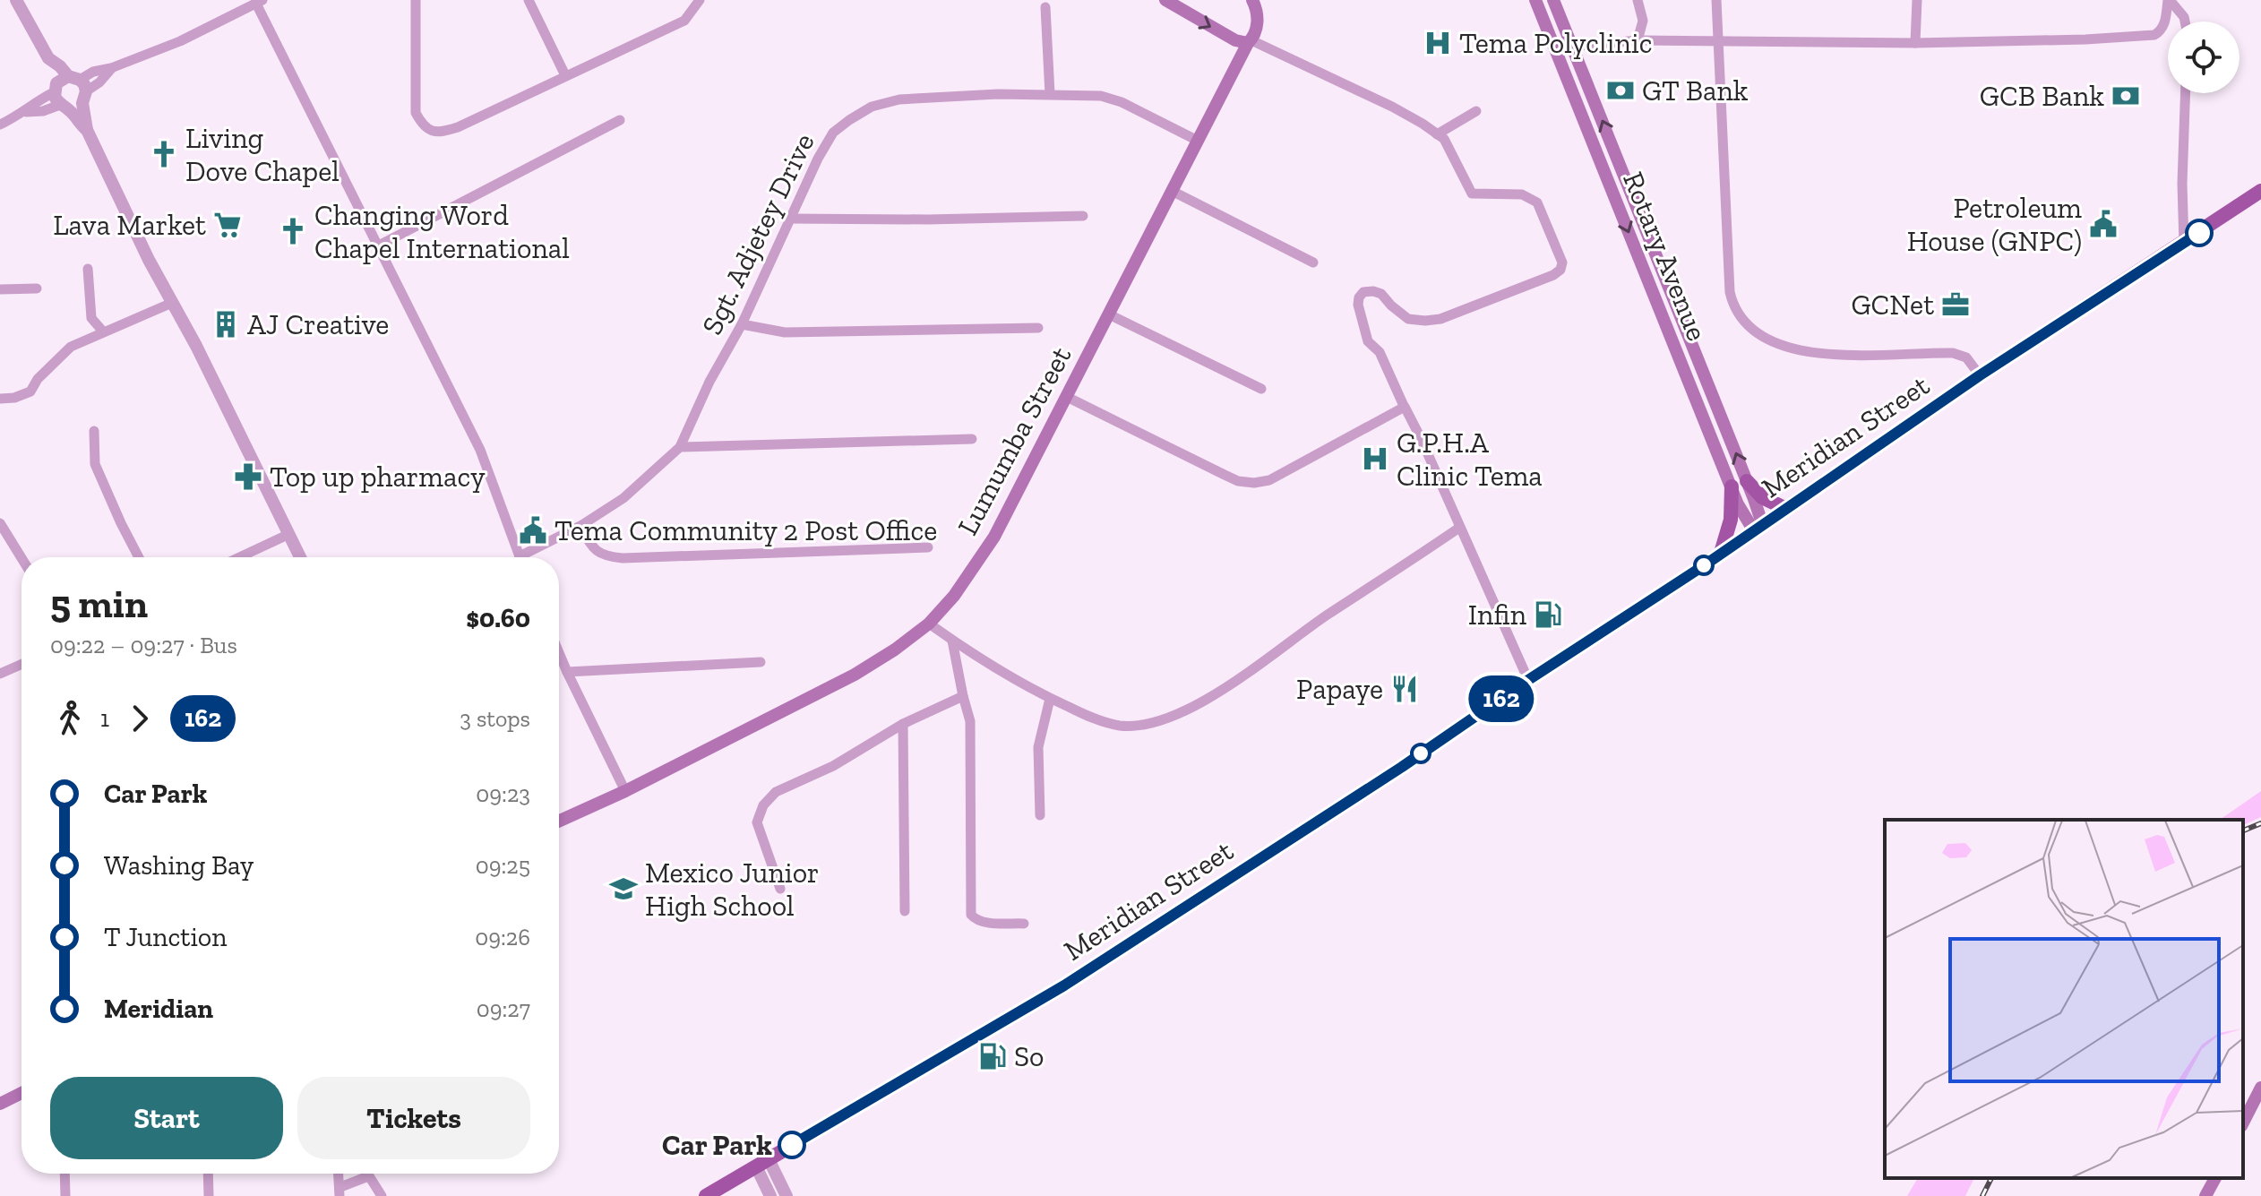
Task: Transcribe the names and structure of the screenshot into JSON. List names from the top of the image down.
{
  "streets": {
    "main road": ["Rotary Avenue", "Meridian Street", "Lumumba Street"],
    "street": ["Sgt. Adjetey Drive"]
  },
  "crossings": [
    ["Sgt. Adjetey Drive", "Lumumba Street"],
    ["Rotary Avenue", "Meridian Street"]
  ],
  "places": {
    "hospital": ["Tema Polyclinic", "G.P.H.A Clinic Tema"],
    "bank": ["GT Bank", "GCB Bank"],
    "church": ["Living Dove Chapel", "Changing Word Chapel International"],
    "public building": ["Petroleum House (GNPC)", "Tema Community 2 Post Office"],
    "supermarket": ["Lava Market"],
    "office": ["GCNet"],
    "building": ["AJ Creative"],
    "pharmacy": ["Top up pharmacy"],
    "fuel station": ["Infin", "So"],
    "restaurant": ["Papaye"],
    "school or university": ["Mexico Junior High School"],
    "other": ["Car Park"]
  },
  "lines": ["bus line 162"],
  "page": {
    "on_map": "162",
    "heading": ["5 min", "09:22 – 09:27 · Bus", "$0.60"],
    "legs": ["1", "162", "3 stops"],
    "list": [
      {
        "name": "Car Park",
        "value": "09:23"
      },
      {
        "name": "Washing Bay",
        "value": "09:25"
      },
      {
        "name": "T Junction",
        "value": "09:26"
      },
      {
        "name": "Meridian",
        "value": "09:27"
      }
    ],
    "buttons": ["Start", "Tickets"]
  }
}
